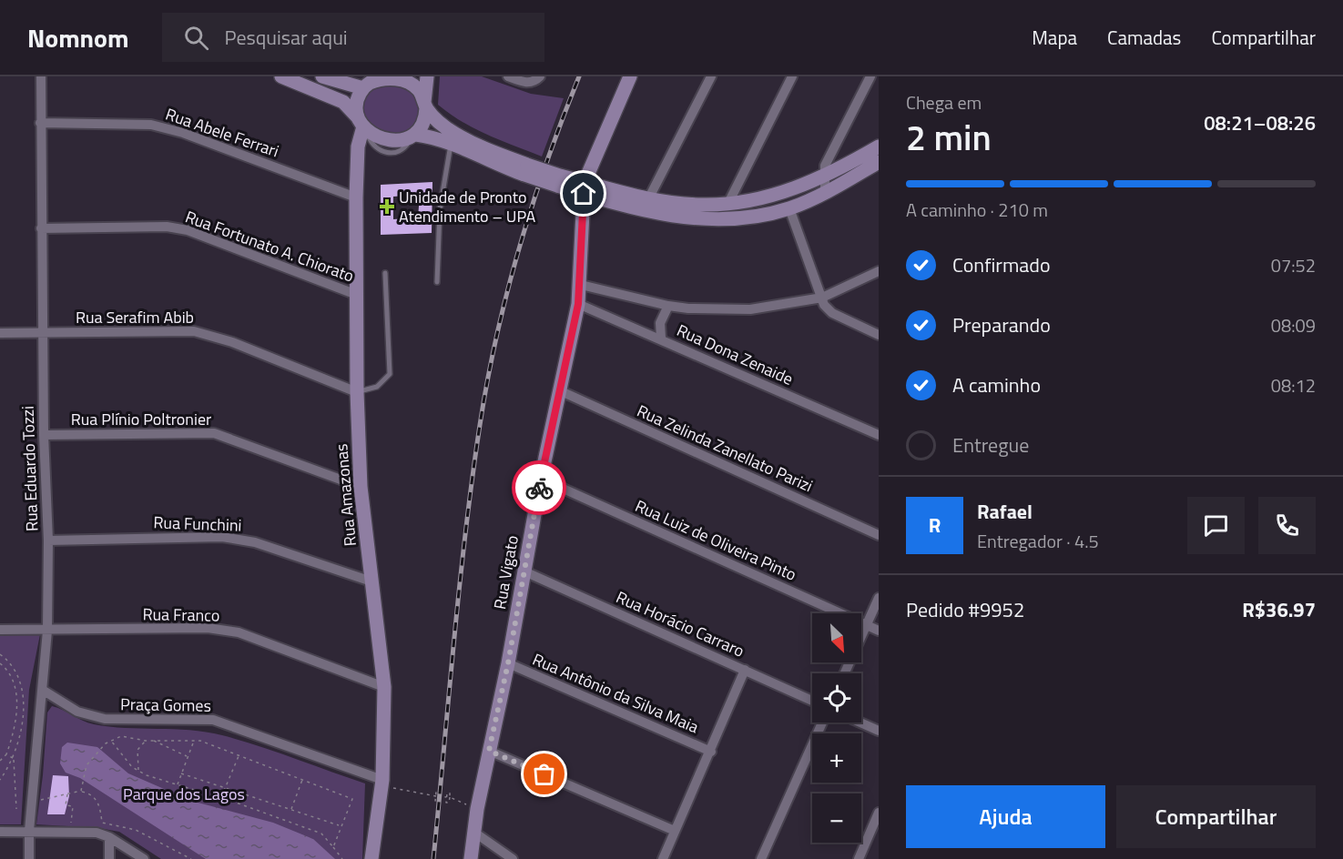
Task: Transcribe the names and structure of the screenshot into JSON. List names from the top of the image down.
{
  "streets": {
    "street": [
      "Rua Abele Ferrari",
      "Rua Fortunato A. Chiorato",
      "Rua Serafim Abib",
      "Rua Dona Zenaide",
      "Rua Plínio Poltronier",
      "Rua Zelinda Zanellato Parizi",
      "Rua Eduardo Tozzi",
      "Rua Amazonas",
      "Rua Funchini",
      "Rua Luiz de Oliveira Pinto",
      "Rua Vigato",
      "Rua Franco",
      "Rua Horácio Carraro",
      "Rua Antônio da Silva Maia",
      "Praça Gomes"
    ]
  },
  "crossings": [
    ["Rua Abele Ferrari", "Rua Eduardo Tozzi"],
    ["Rua Abele Ferrari", "Rua Amazonas"],
    ["Rua Fortunato A. Chiorato", "Rua Eduardo Tozzi"],
    ["Rua Fortunato A. Chiorato", "Rua Amazonas"],
    ["Rua Serafim Abib", "Rua Eduardo Tozzi"],
    ["Rua Serafim Abib", "Rua Amazonas"],
    ["Rua Dona Zenaide", "Rua Vigato"],
    ["Rua Plínio Poltronier", "Rua Eduardo Tozzi"],
    ["Rua Plínio Poltronier", "Rua Amazonas"],
    ["Rua Zelinda Zanellato Parizi", "Rua Vigato"],
    ["Rua Eduardo Tozzi", "Rua Funchini"],
    ["Rua Eduardo Tozzi", "Rua Franco"],
    ["Rua Eduardo Tozzi", "Praça Gomes"],
    ["Rua Amazonas", "Rua Funchini"],
    ["Rua Amazonas", "Rua Franco"],
    ["Rua Amazonas", "Praça Gomes"],
    ["Rua Luiz de Oliveira Pinto", "Rua Vigato"],
    ["Rua Vigato", "Rua Horácio Carraro"],
    ["Rua Vigato", "Rua Antônio da Silva Maia"]
  ],
  "parks": ["Parque dos Lagos"],
  "places": {
    "health": ["Unidade de Pronto Atendimento – UPA"]
  },
  "north": "bottom right",
  "page": {
    "header": "Nomnom",
    "search": "Pesquisar aqui",
    "nav": ["Mapa", "Camadas", "Compartilhar"],
    "heading": ["2 min", "Chega em", "08:21–08:26"],
    "panel": [
      "Rafael",
      "Entregador · 4.5",
      "Pedido #9952",
      "R$36.97"
    ],
    "bar": "A caminho · 210 m",
    "list": [
      ["Confirmado", "07:52"],
      ["Preparando", "08:09"],
      ["A caminho", "08:12"],
      "Entregue"
    ],
    "round": "R",
    "map_buttons": ["+", "−"],
    "buttons": ["Ajuda", "Compartilhar"]
  }
}
